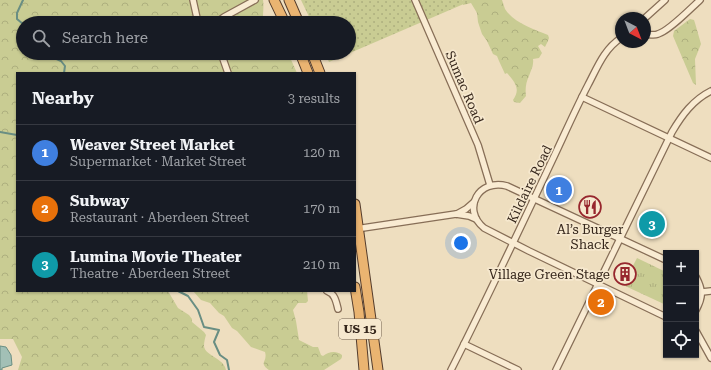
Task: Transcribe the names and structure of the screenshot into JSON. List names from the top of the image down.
{
  "streets": {
    "highway": ["US 15"],
    "street": ["Sumac Road", "Kildaire Road"]
  },
  "crossings": [
    ["Sumac Road", "Kildaire Road"]
  ],
  "places": {
    "restaurant": ["Al’s Burger Shack"],
    "building": ["Village Green Stage"]
  },
  "north": "bottom right",
  "page": {
    "search": "Search here",
    "heading": ["Nearby", "3 results"],
    "list": [
      {
        "mark": "1",
        "name": "Weaver Street Market",
        "note": "Supermarket · Market Street",
        "value": "120 m"
      },
      {
        "mark": "2",
        "name": "Subway",
        "note": "Restaurant · Aberdeen Street",
        "value": "170 m"
      },
      {
        "mark": "3",
        "name": "Lumina Movie Theater",
        "note": "Theatre · Aberdeen Street",
        "value": "210 m"
      }
    ],
    "pins": ["1", "3", "2"],
    "map_buttons": ["+", "−"]
  }
}
